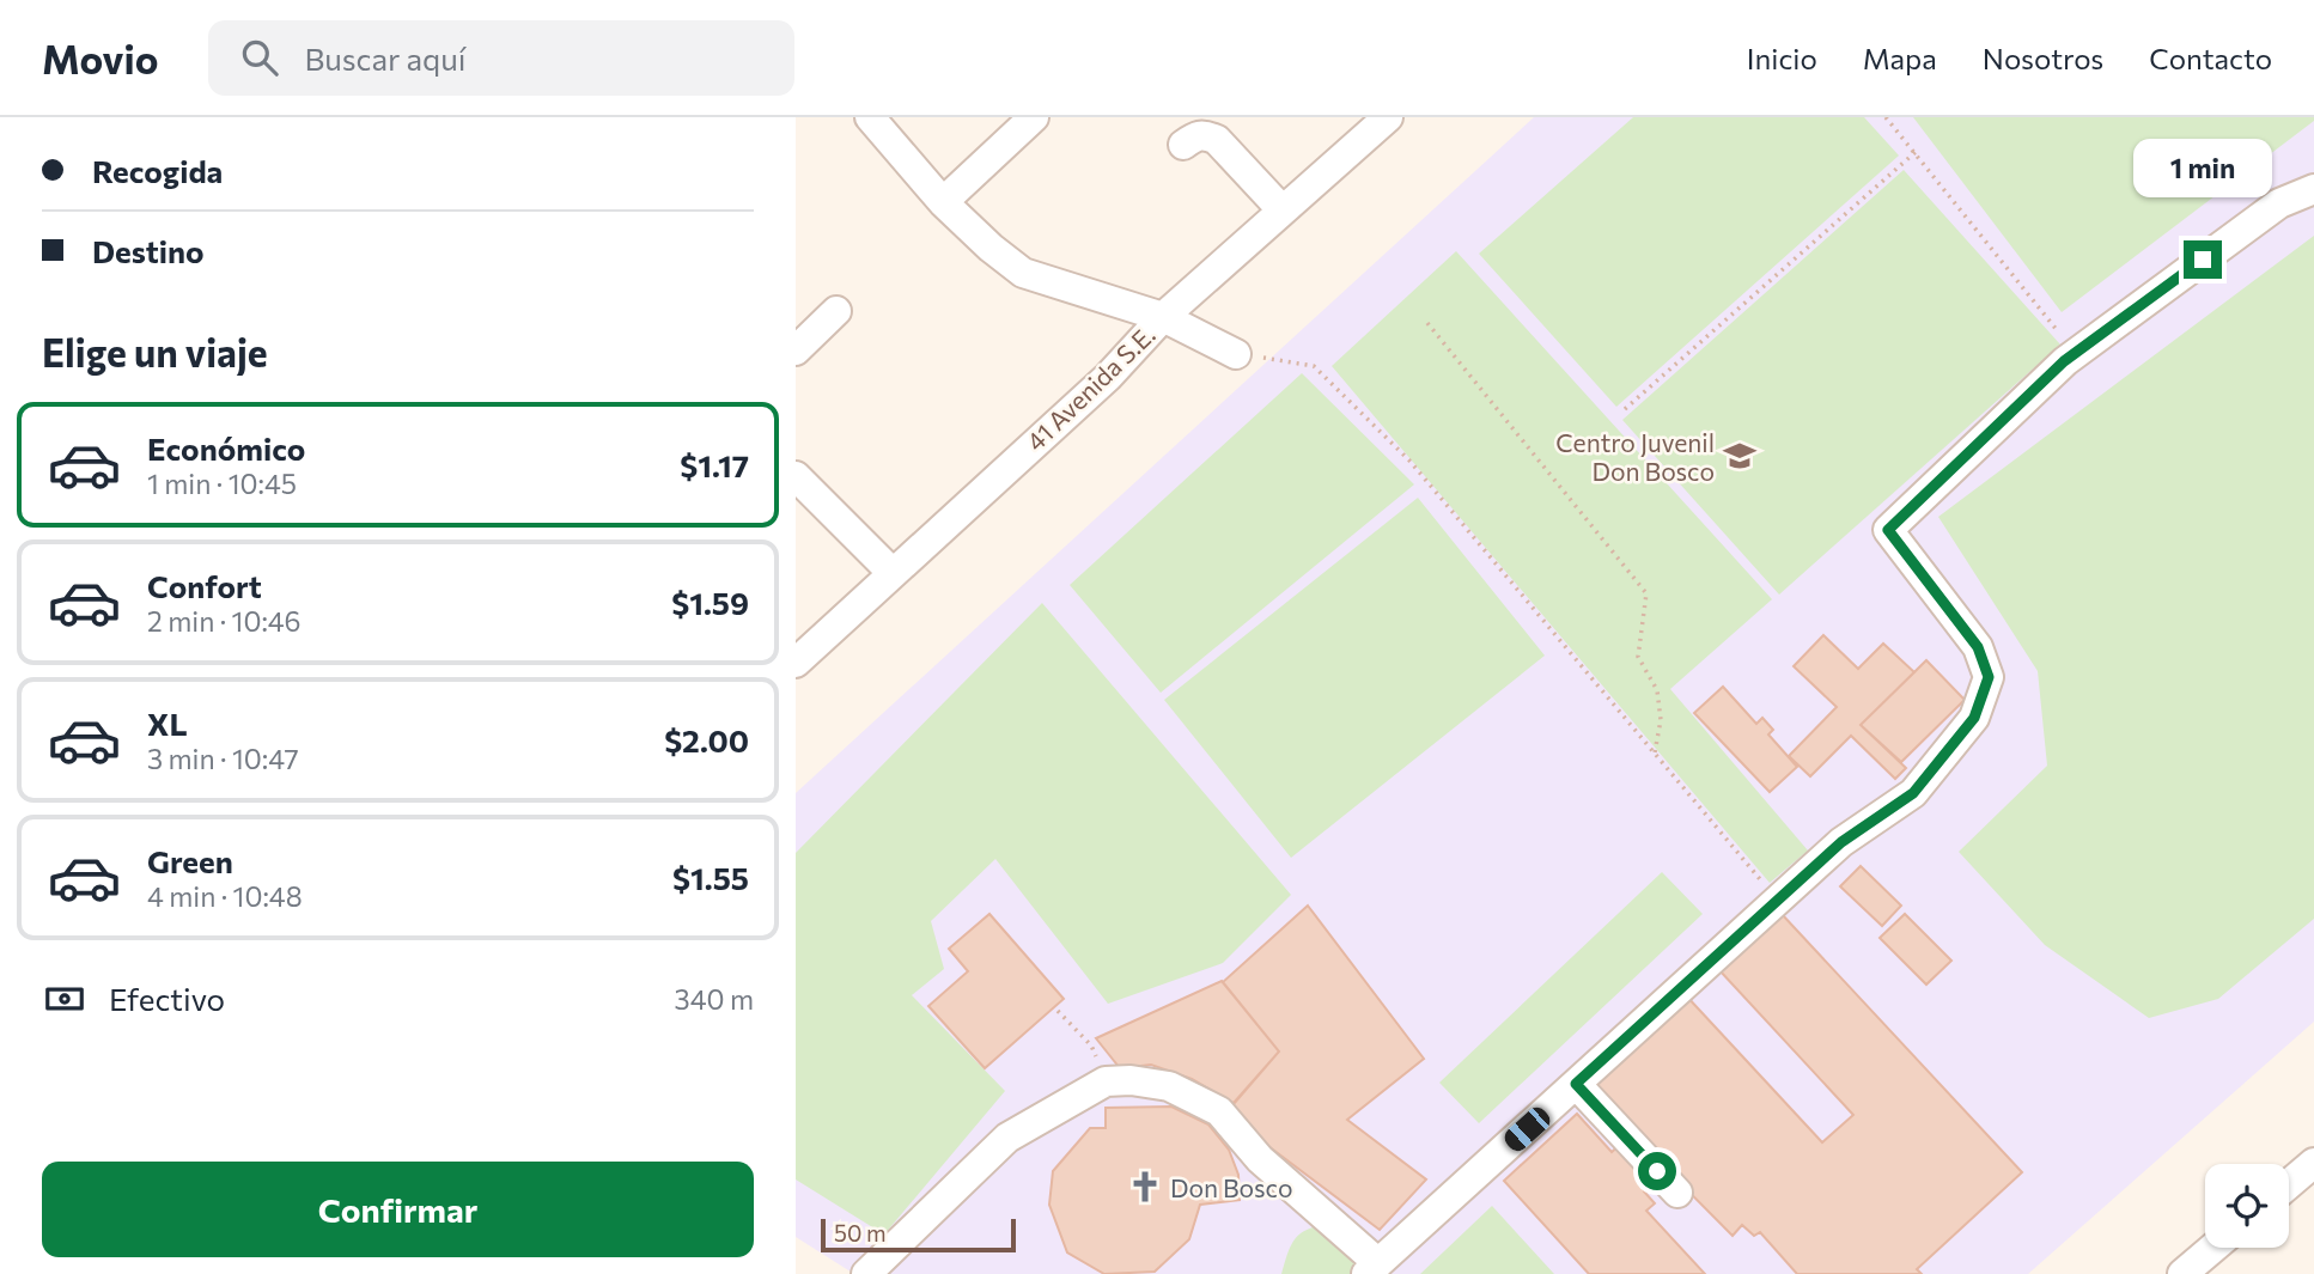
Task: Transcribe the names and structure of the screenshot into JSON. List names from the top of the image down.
{
  "streets": {
    "street": ["41 Avenida S.E."]
  },
  "places": {
    "school or university": ["Centro Juvenil Don Bosco"],
    "church": ["Don Bosco"]
  },
  "scale_bar": "50 m",
  "page": {
    "header": "Movio",
    "search": "Buscar aquí",
    "nav": [
      "Inicio",
      "Mapa",
      "Nosotros",
      "Contacto"
    ],
    "banner": ["Recogida", "Destino"],
    "bubble": "1 min",
    "heading": "Elige un viaje",
    "list": [
      {
        "name": "Económico",
        "note": "1 min · 10:45",
        "value": "$1.17"
      },
      {
        "name": "Confort",
        "note": "2 min · 10:46",
        "value": "$1.59"
      },
      {
        "name": "XL",
        "note": "3 min · 10:47",
        "value": "$2.00"
      },
      {
        "name": "Green",
        "note": "4 min · 10:48",
        "value": "$1.55"
      }
    ],
    "pay": ["Efectivo", "340 m"],
    "buttons": "Confirmar",
    "scale": "50 m"
  }
}
